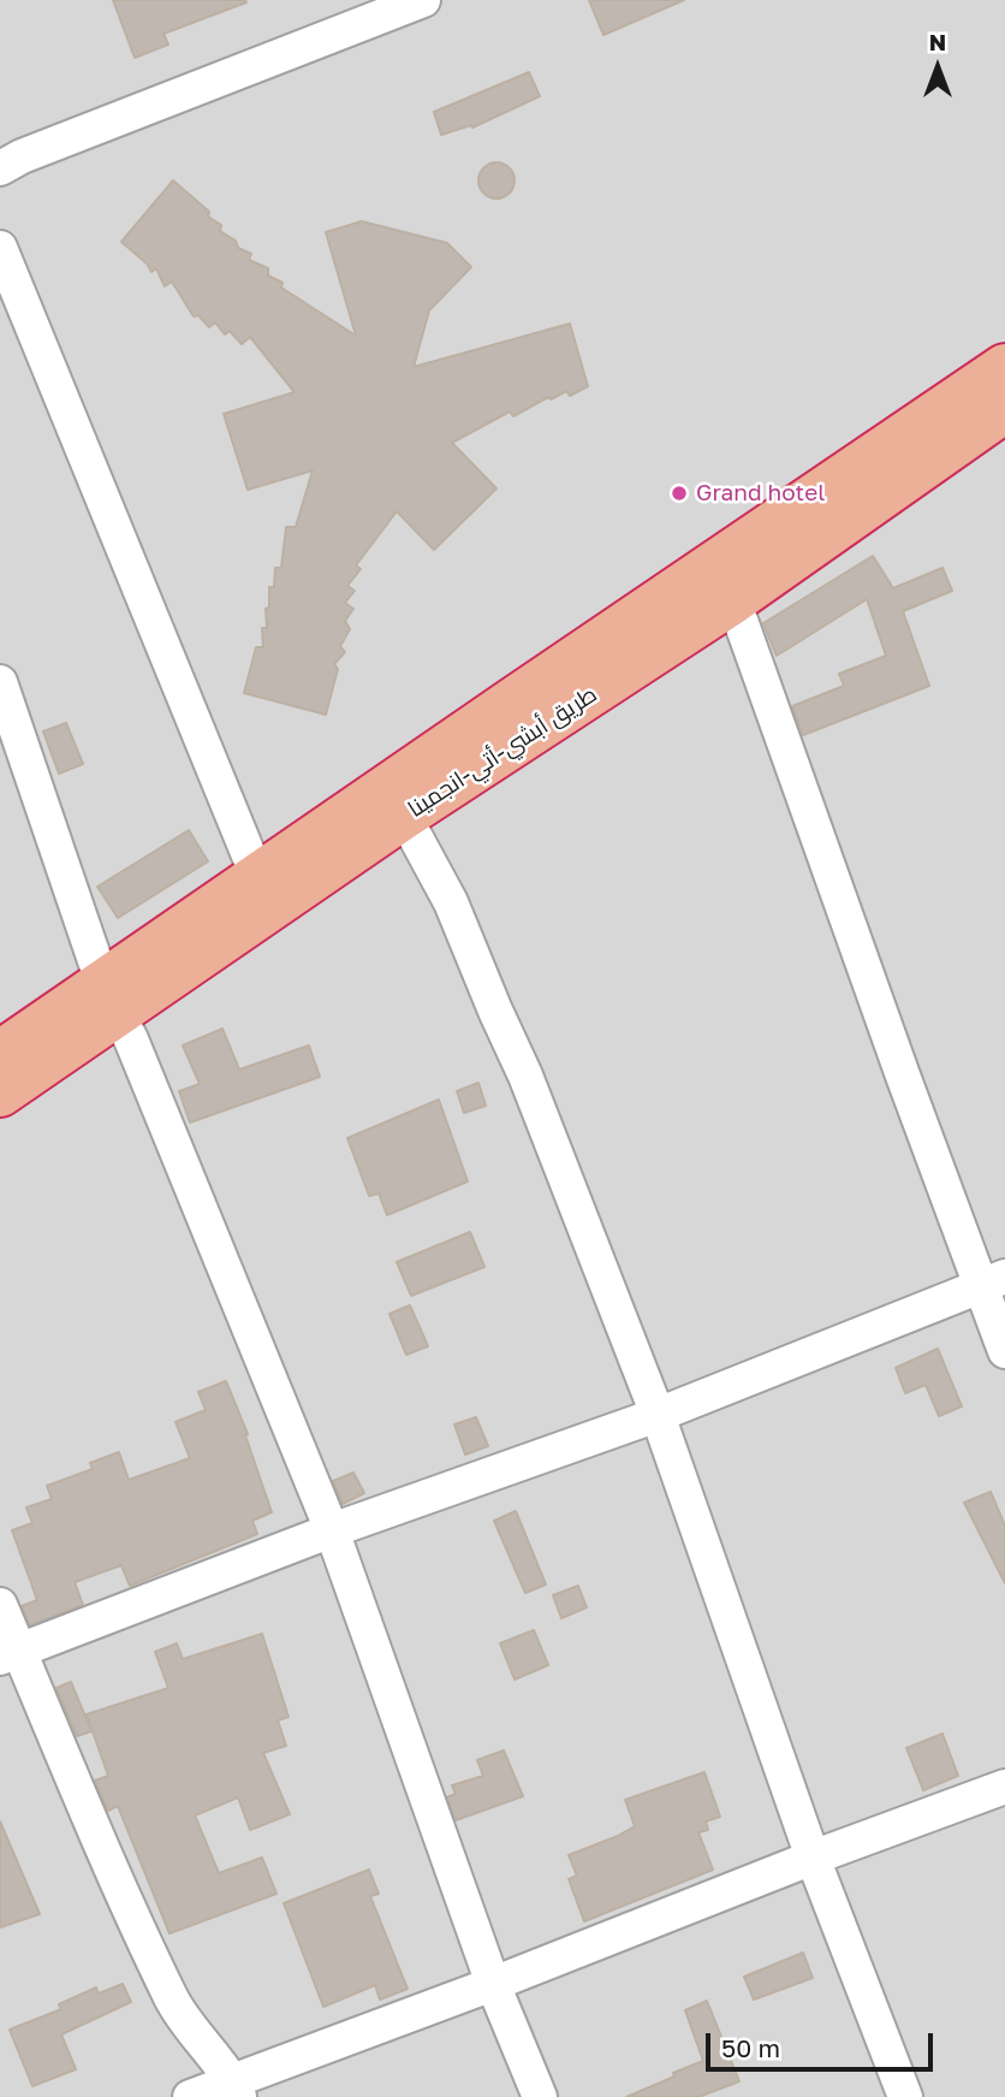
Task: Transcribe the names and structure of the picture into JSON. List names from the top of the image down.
{
  "streets": {
    "highway": ["طريق أبشي-أتي-انجمينا"]
  },
  "places": ["Grand hotel"],
  "scale_bar": "50 m",
  "north": "top"
}
